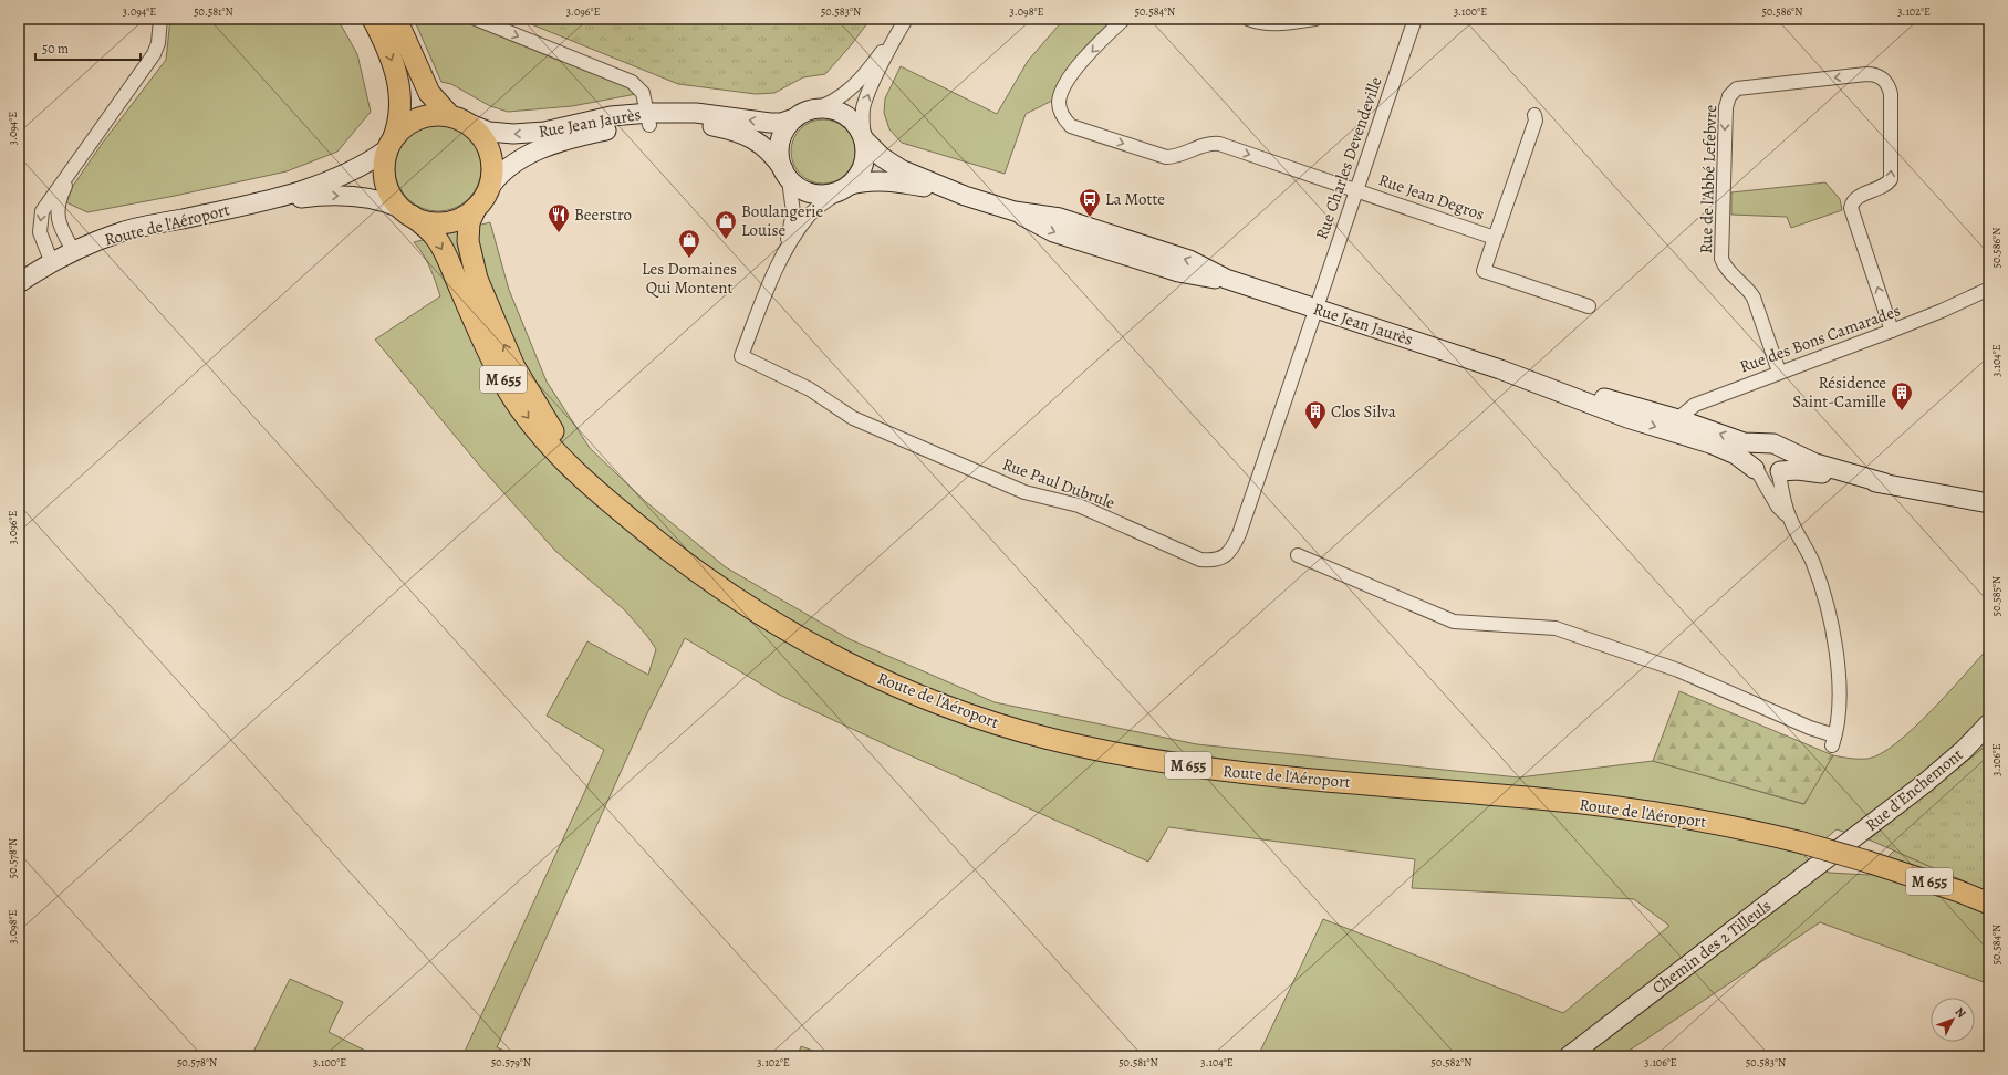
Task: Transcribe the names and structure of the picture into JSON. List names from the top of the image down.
{
  "streets": {
    "main road": [
      "Rue Jean Jaurès",
      "Route de l'Aéroport",
      "M 655",
      "Rue d'Enchemont",
      "Chemin des 2 Tilleuls"
    ],
    "street": [
      "Rue Charles Devendeville",
      "Rue de l'Abbé Lefebvre",
      "Rue Jean Degros",
      "Rue des Bons Camarades",
      "Rue Paul Dubrule"
    ]
  },
  "crossings": [
    ["Rue Jean Jaurès", "Rue Charles Devendeville"],
    ["Rue Jean Jaurès", "Route de l'Aéroport"],
    ["Rue Jean Jaurès", "Rue des Bons Camarades"],
    ["Rue Jean Jaurès", "Rue Paul Dubrule"],
    ["Rue Charles Devendeville", "Rue Jean Degros"],
    ["Rue Charles Devendeville", "Rue Paul Dubrule"],
    ["Rue de l'Abbé Lefebvre", "Rue des Bons Camarades"],
    ["Rue d'Enchemont", "Chemin des 2 Tilleuls"]
  ],
  "places": {
    "bus stop": ["La Motte"],
    "restaurant": ["Beerstro"],
    "shop": ["Boulangerie Louise", "Les Domaines Qui Montent"],
    "building": ["Résidence Saint-Camille", "Clos Silva"]
  },
  "scale_bar": "50 m",
  "north": "top right",
  "coordinates": [
    "3.094°E",
    "50.581°N",
    "3.096°E",
    "50.583°N",
    "3.098°E",
    "50.584°N",
    "3.100°E",
    "50.586°N",
    "3.102°E",
    "3.104°E",
    "50.585°N",
    "3.106°E",
    "50.578°N",
    "50.579°N",
    "50.582°N"
  ]
}
